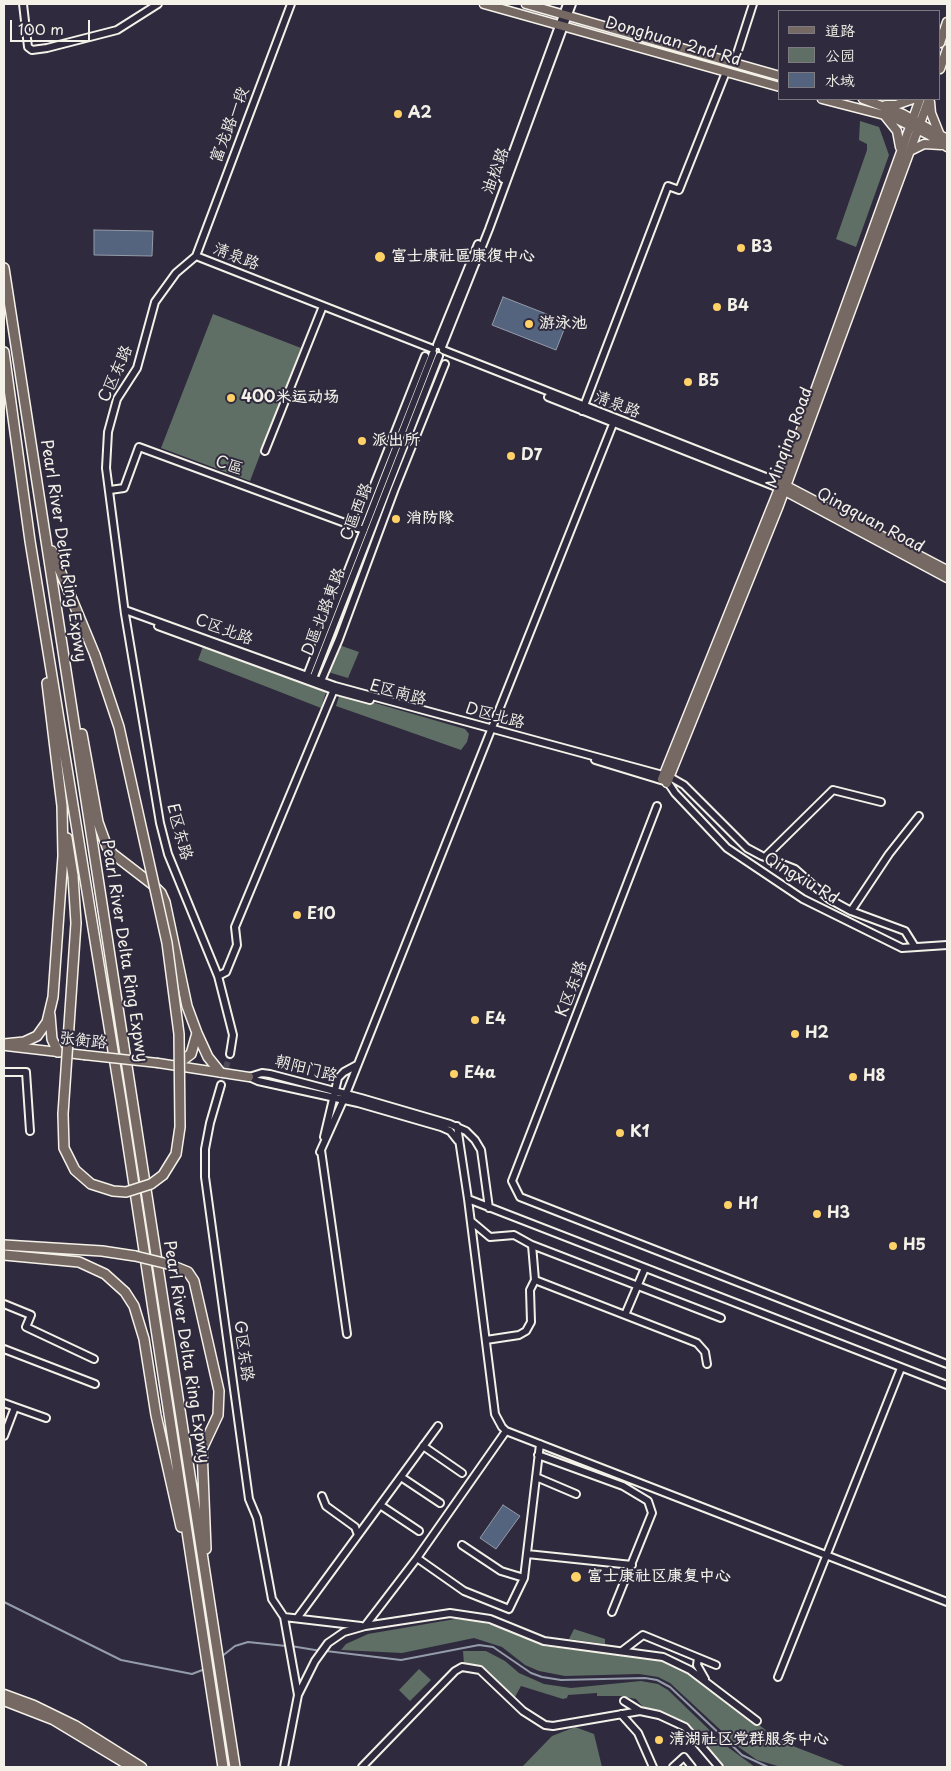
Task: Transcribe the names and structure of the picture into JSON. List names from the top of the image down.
{
  "streets": {
    "highway": ["Pearl River Delta Ring Expwy"],
    "main road": [
      "Donghuan 2nd Rd",
      "Minqing Road",
      "Qingquan Road",
      "张衡路"
    ],
    "street": [
      "富龙路一段",
      "油松路",
      "清泉路",
      "C区东路",
      "C區",
      "C區西路",
      "D區北路東路",
      "C区北路",
      "E区南路",
      "D区北路",
      "E区东路",
      "Qingxiu Rd",
      "K区东路",
      "朝阳门路",
      "G区东路"
    ]
  },
  "crossings": [
    ["Donghuan 2nd Rd", "油松路"],
    ["富龙路一段", "清泉路"],
    ["富龙路一段", "C区东路"],
    ["油松路", "清泉路"],
    ["油松路", "C區西路"],
    ["油松路", "D區北路東路"],
    ["清泉路", "C区东路"],
    ["清泉路", "Minqing Road"],
    ["清泉路", "C區西路"],
    ["清泉路", "Qingquan Road"],
    ["清泉路", "D區北路東路"],
    ["C区东路", "C區"],
    ["C区东路", "C区北路"],
    ["C区东路", "E区东路"],
    ["Minqing Road", "Qingquan Road"],
    ["Minqing Road", "D区北路"],
    ["Minqing Road", "Qingxiu Rd"],
    ["C區", "C區西路"],
    ["C區西路", "D區北路東路"],
    ["C區西路", "C区北路"],
    ["C區西路", "E区南路"],
    ["D區北路東路", "C区北路"],
    ["D區北路東路", "E区南路"],
    ["C区北路", "E区南路"],
    ["C区北路", "E区东路"],
    ["E区南路", "D区北路"],
    ["D区北路", "Qingxiu Rd"],
    ["张衡路", "朝阳门路"]
  ],
  "places": [
    "A2",
    "B3",
    "富士康社區康復中心",
    "B4",
    "游泳池",
    "B5",
    "400米运动场",
    "派出所",
    "D7",
    "消防隊",
    "E10",
    "E4",
    "H2",
    "E4a",
    "H8",
    "K1",
    "H1",
    "H3",
    "H5",
    "富士康社区康复中心",
    "清湖社区党群服务中心"
  ],
  "legend": ["道路", "公园", "水域"],
  "scale_bar": "100 m"
}
